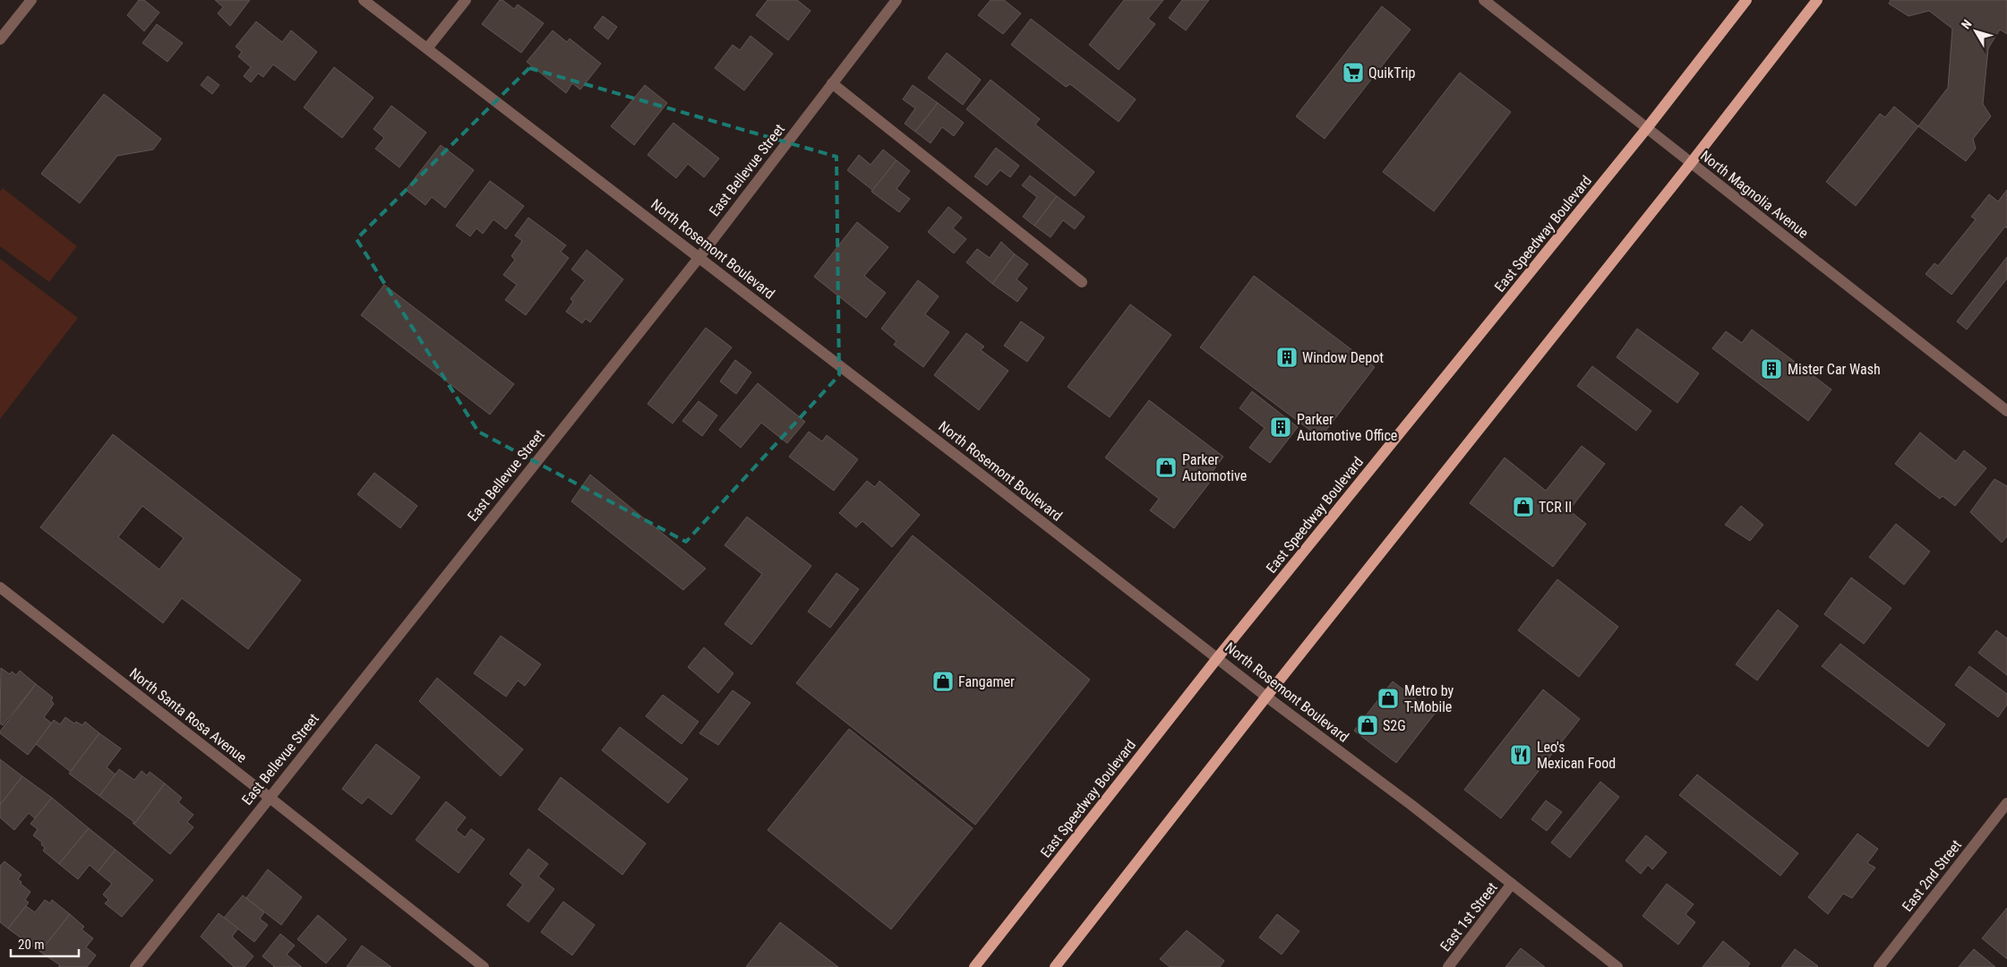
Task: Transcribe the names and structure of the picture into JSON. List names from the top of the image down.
{
  "streets": {
    "main road": ["East Speedway Boulevard"],
    "street": [
      "East Bellevue Street",
      "North Magnolia Avenue",
      "North Rosemont Boulevard",
      "North Santa Rosa Avenue",
      "East 2nd Street",
      "East 1st Street"
    ]
  },
  "crossings": [
    ["East Bellevue Street", "North Rosemont Boulevard"],
    ["East Bellevue Street", "North Santa Rosa Avenue"],
    ["North Magnolia Avenue", "East Speedway Boulevard"],
    ["East Speedway Boulevard", "North Rosemont Boulevard"],
    ["North Rosemont Boulevard", "East 1st Street"]
  ],
  "places": {
    "supermarket": ["QuikTrip"],
    "building": ["Window Depot", "Mister Car Wash", "Parker Automotive Office"],
    "shop": [
      "Parker Automotive",
      "TCR II",
      "Fangamer",
      "Metro by T-Mobile",
      "S2G"
    ],
    "restaurant": ["Leo's Mexican Food"]
  },
  "scale_bar": "20 m",
  "north": "top left"
}
